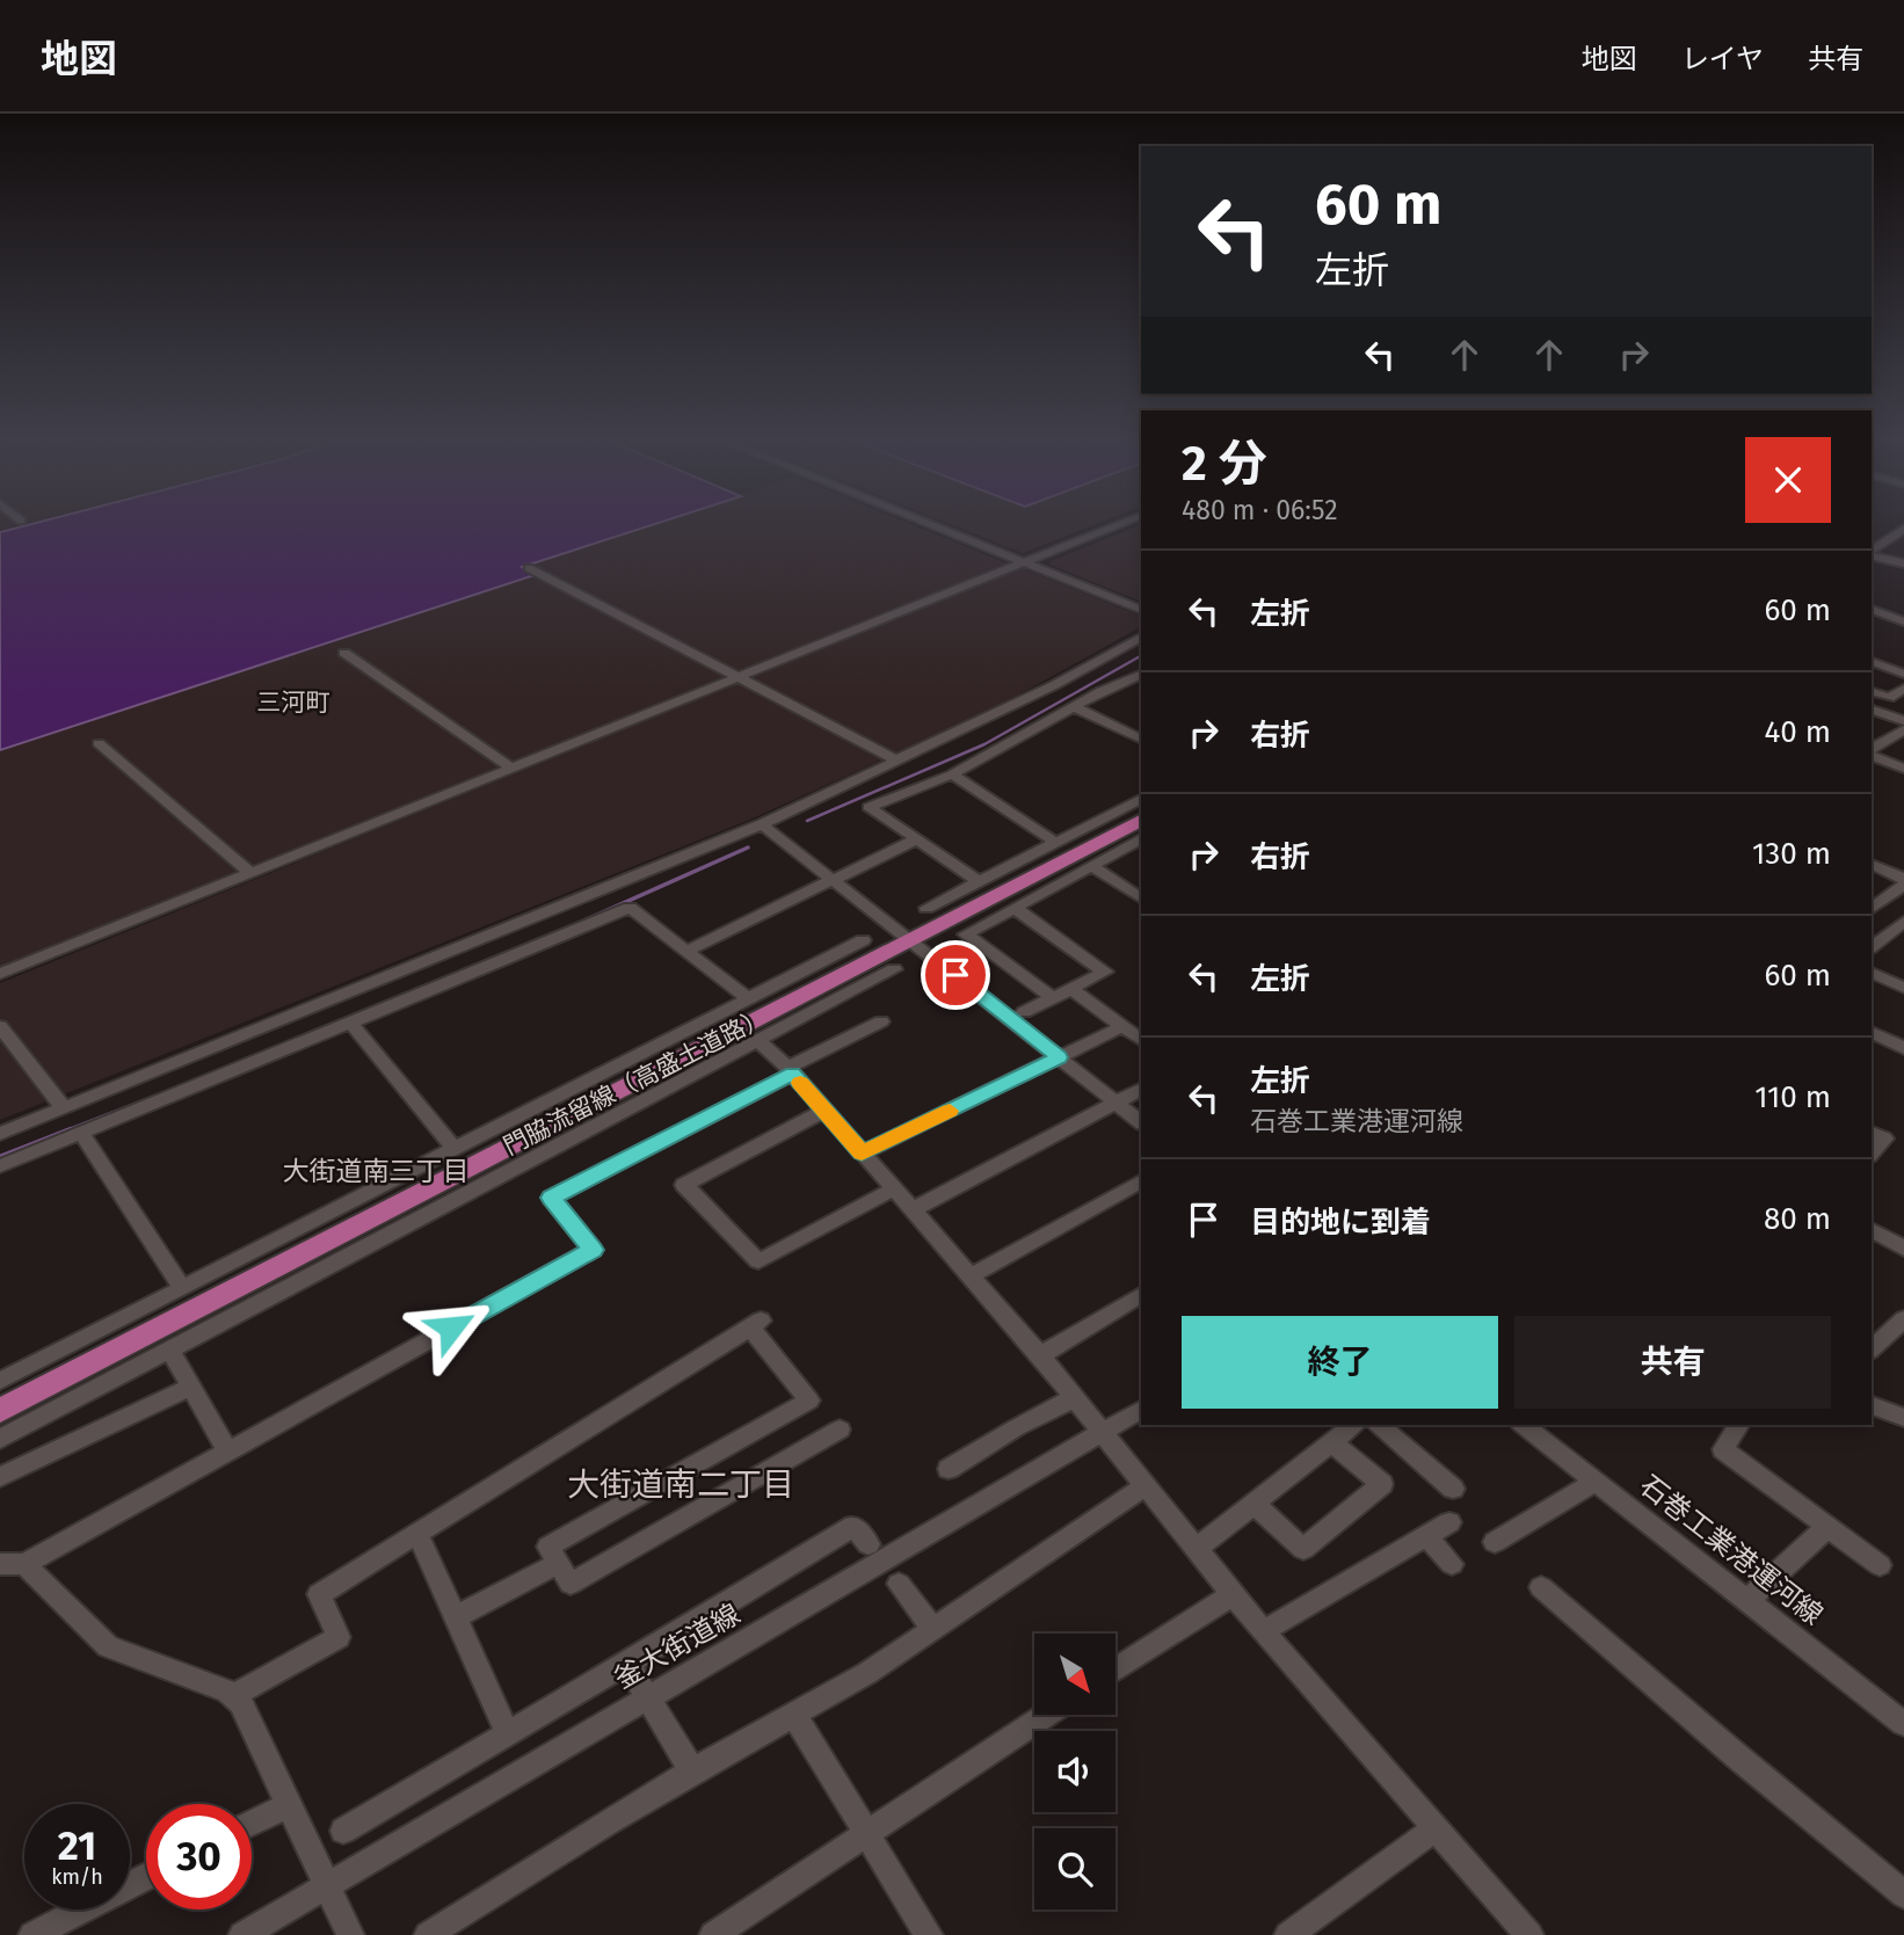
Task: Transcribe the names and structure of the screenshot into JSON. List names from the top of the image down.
{
  "streets": {
    "main road": ["門脇流留線（高盛土道路）"],
    "street": ["石巻工業港運河線", "釜大街道線"]
  },
  "districts": ["三河町", "大街道南三丁目", "大街道南二丁目"],
  "north": "bottom right",
  "page": {
    "header": "地図",
    "nav": ["地図", "レイヤ", "共有"],
    "turn": ["60 m", "左折"],
    "heading": ["2 分", "480 m · 06:52"],
    "list": [
      {
        "name": "左折",
        "value": "60 m"
      },
      {
        "name": "右折",
        "value": "40 m"
      },
      {
        "name": "右折",
        "value": "130 m"
      },
      {
        "name": "左折",
        "value": "60 m"
      },
      {
        "name": "左折",
        "note": "石巻工業港運河線",
        "value": "110 m"
      },
      {
        "name": "目的地に到着",
        "value": "80 m"
      }
    ],
    "buttons": ["終了", "共有"],
    "speed": "21 km/h",
    "limit": "30"
  }
}
